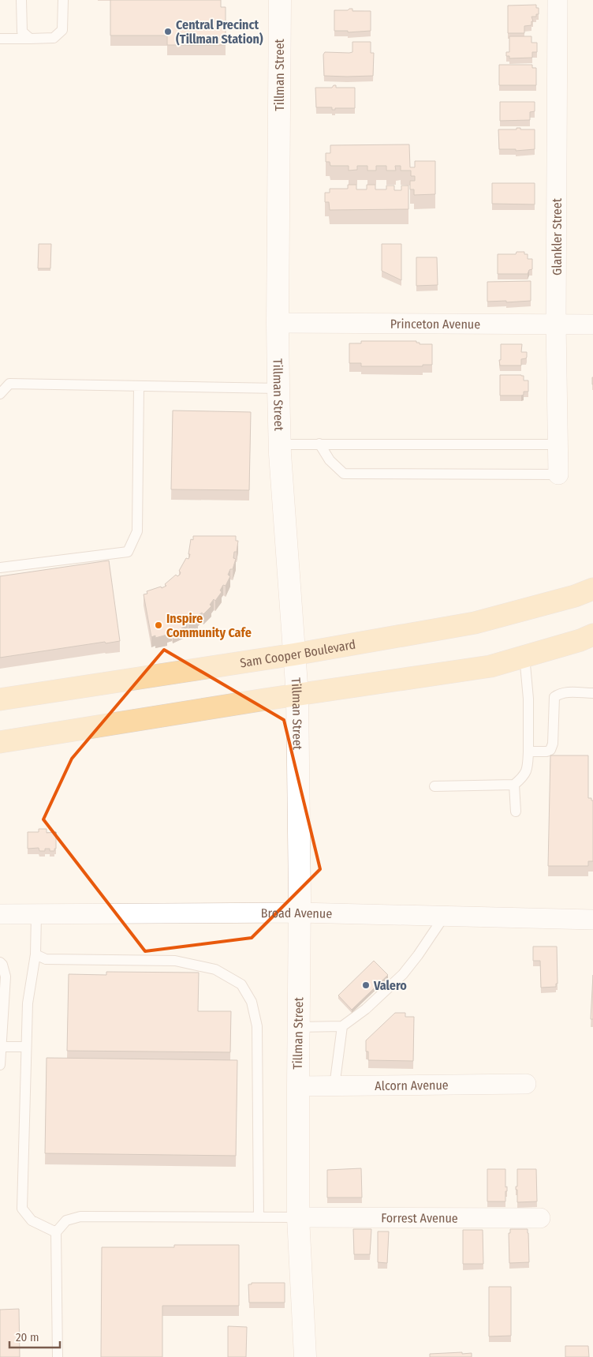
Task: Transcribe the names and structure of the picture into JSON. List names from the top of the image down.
{
  "streets": {
    "main road": ["Tillman Street", "Sam Cooper Boulevard"],
    "street": [
      "Glankler Street",
      "Princeton Avenue",
      "Broad Avenue",
      "Alcorn Avenue",
      "Forrest Avenue"
    ]
  },
  "crossings": [
    ["Tillman Street", "Princeton Avenue"],
    ["Tillman Street", "Sam Cooper Boulevard"],
    ["Tillman Street", "Broad Avenue"],
    ["Tillman Street", "Alcorn Avenue"],
    ["Tillman Street", "Forrest Avenue"],
    ["Glankler Street", "Princeton Avenue"]
  ],
  "places": ["Central Precinct (Tillman Station)", "Inspire Community Cafe", "Valero"],
  "scale_bar": "20 m"
}
